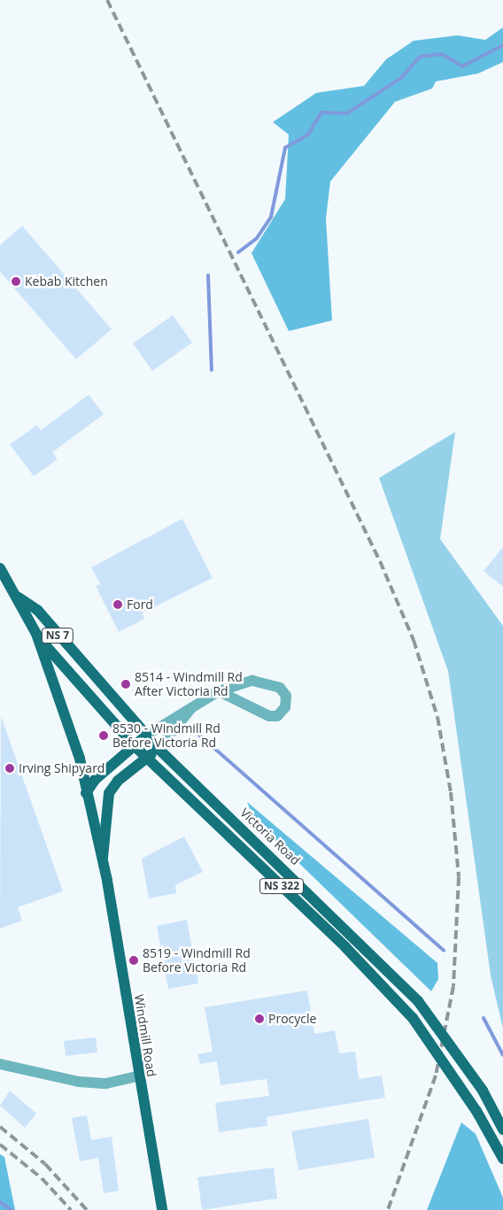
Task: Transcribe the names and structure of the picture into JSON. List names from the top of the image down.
{
  "streets": {
    "main road": [
      "NS 7",
      "Victoria Road",
      "NS 322",
      "Windmill Road"
    ]
  },
  "crossings": [
    ["Victoria Road", "Windmill Road"],
    ["NS 322", "Windmill Road"]
  ],
  "places": [
    "Kebab Kitchen",
    "Ford",
    "8514 - Windmill Rd After Victoria Rd",
    "8530 - Windmill Rd Before Victoria Rd",
    "Irving Shipyard",
    "8519 - Windmill Rd Before Victoria Rd",
    "Procycle"
  ]
}
